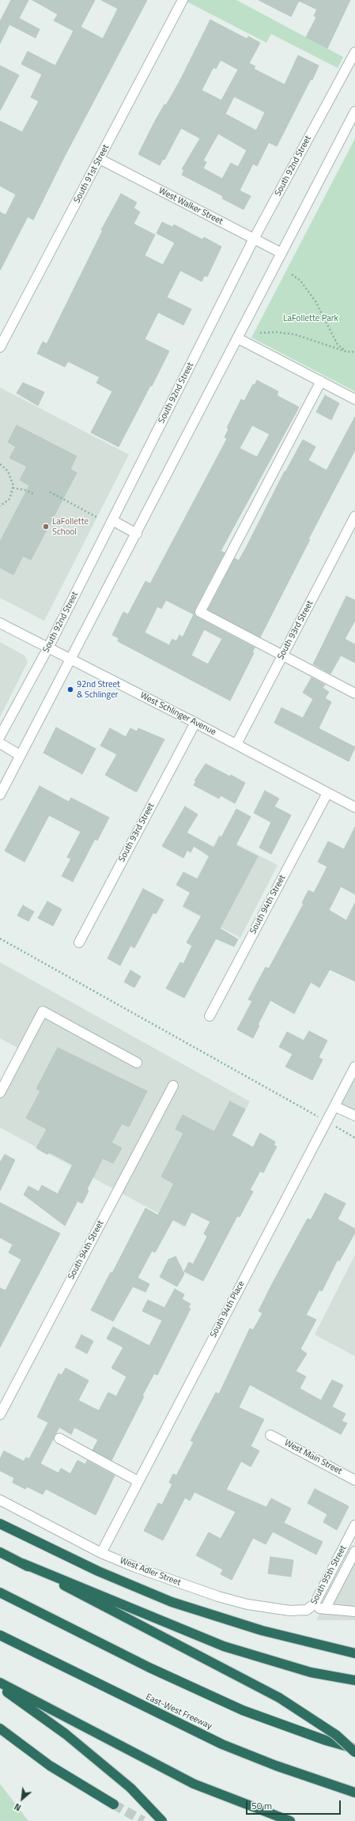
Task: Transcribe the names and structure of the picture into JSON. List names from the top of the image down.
{
  "streets": {
    "highway": ["East-West Freeway"],
    "street": [
      "South 92nd Street",
      "South 91st Street",
      "West Walker Street",
      "South 93rd Street",
      "West Schlinger Avenue",
      "South 94th Street",
      "South 94th Place",
      "West Main Street",
      "West Adler Street",
      "South 95th Street"
    ]
  },
  "crossings": [
    ["South 92nd Street", "West Walker Street"],
    ["South 92nd Street", "West Schlinger Avenue"],
    ["South 91st Street", "West Walker Street"],
    ["South 93rd Street", "West Schlinger Avenue"],
    ["West Schlinger Avenue", "South 94th Street"],
    ["South 94th Place", "West Adler Street"],
    ["West Adler Street", "South 95th Street"]
  ],
  "parks": ["LaFollette Park"],
  "places": ["LaFollette School", "92nd Street & Schlinger"],
  "scale_bar": "50 m",
  "north": "bottom left"
}
